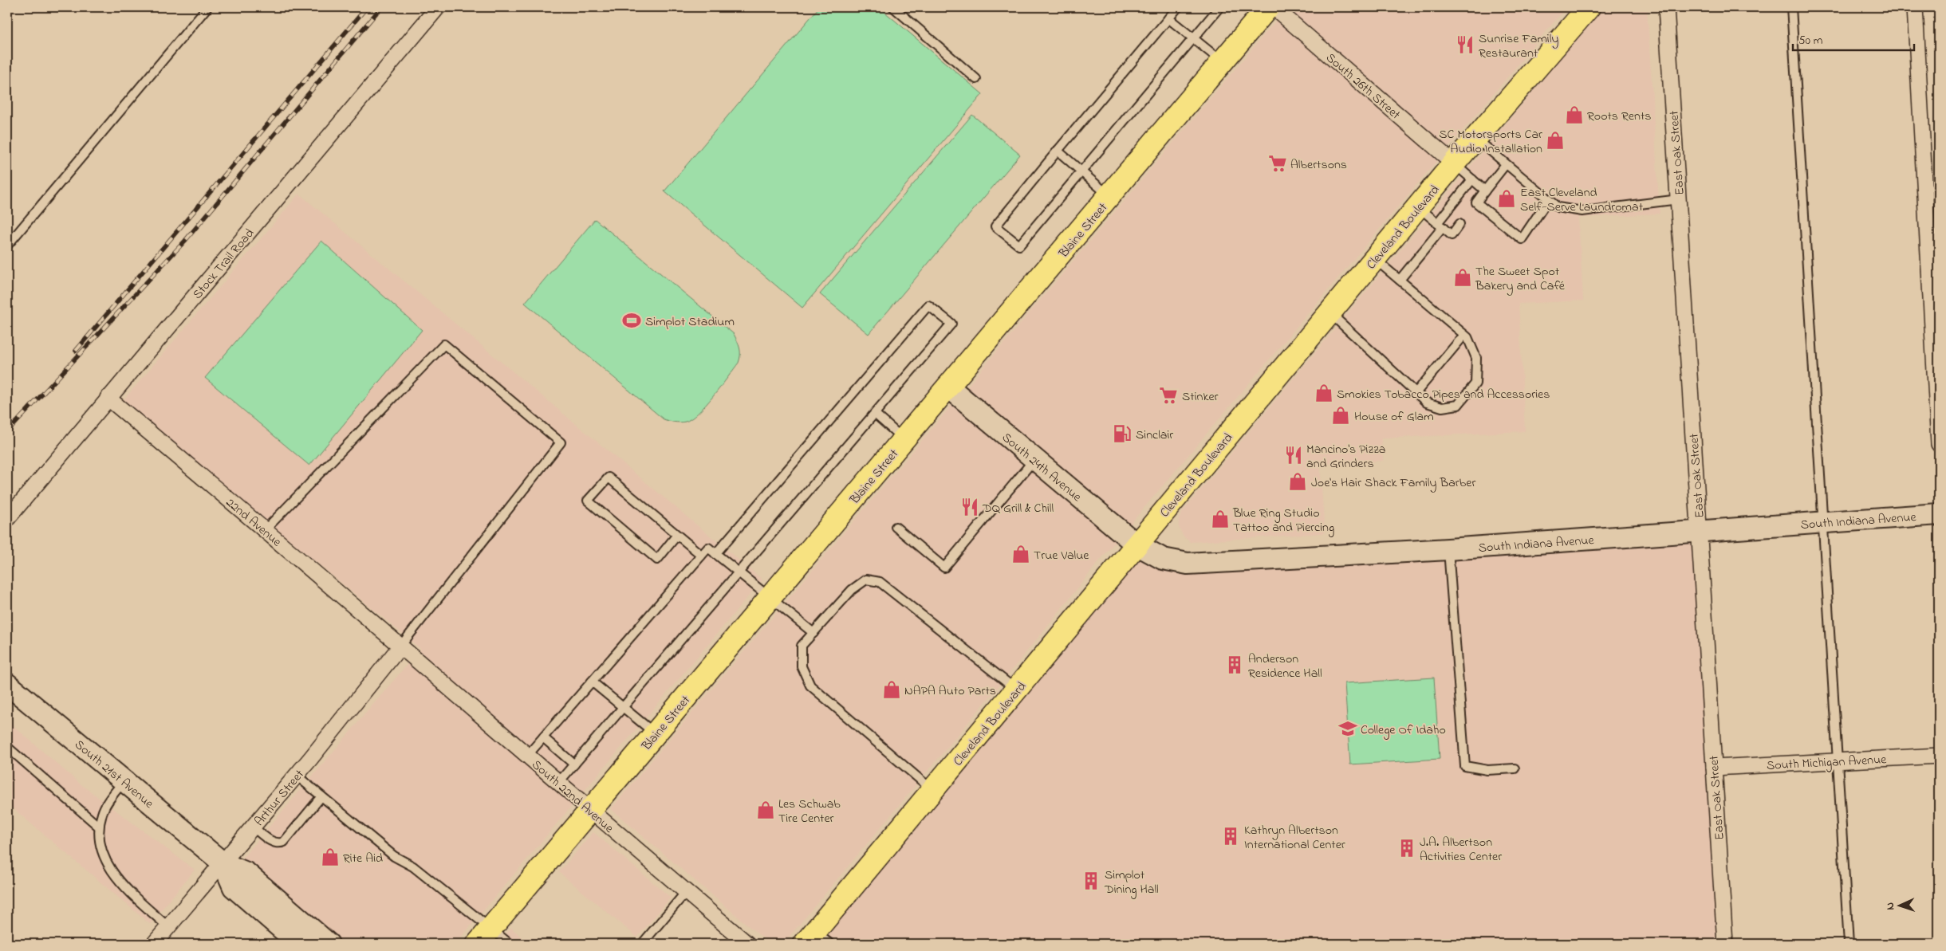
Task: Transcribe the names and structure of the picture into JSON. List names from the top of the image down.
{
  "streets": {
    "main road": [
      "Cleveland Boulevard",
      "Blaine Street",
      "South 24th Avenue",
      "South Indiana Avenue",
      "South 21st Avenue"
    ],
    "street": [
      "South 26th Street",
      "East Oak Street",
      "Stock Trail Road",
      "22nd Avenue",
      "South Michigan Avenue",
      "South 22nd Avenue",
      "Arthur Street"
    ]
  },
  "crossings": [
    ["South 26th Street", "Cleveland Boulevard"],
    ["East Oak Street", "South Indiana Avenue"],
    ["East Oak Street", "South Michigan Avenue"],
    ["Cleveland Boulevard", "South 24th Avenue"],
    ["Cleveland Boulevard", "South Indiana Avenue"],
    ["Blaine Street", "South 24th Avenue"],
    ["Blaine Street", "South 22nd Avenue"],
    ["Stock Trail Road", "22nd Avenue"],
    ["South 24th Avenue", "South Indiana Avenue"],
    ["22nd Avenue", "South 22nd Avenue"],
    ["22nd Avenue", "Arthur Street"],
    ["South 21st Avenue", "Arthur Street"],
    ["South 22nd Avenue", "Arthur Street"]
  ],
  "places": {
    "restaurant": ["Sunrise Family Restaurant", "Mancino's Pizza and Grinders", "DQ Grill & Chill"],
    "shop": [
      "Roots Rents",
      "SC Motorsports Car Audio Installation",
      "East Cleveland Self-Serve Laundromat",
      "The Sweet Spot Bakery and Café",
      "Smokies Tobacco Pipes and Accessories",
      "House of Glam",
      "Joe's Hair Shack Family Barber",
      "Blue Ring Studio Tattoo and Piercing",
      "True Value",
      "NAPA Auto Parts",
      "Les Schwab Tire Center",
      "Rite Aid"
    ],
    "supermarket": ["Albertsons", "Stinker"],
    "sports": ["Simplot Stadium"],
    "fuel station": ["Sinclair"],
    "building": [
      "Anderson Residence Hall",
      "Kathryn Albertson International Center",
      "J.A. Albertson Activities Center",
      "Simplot Dining Hall"
    ],
    "school or university": ["College Of Idaho"]
  },
  "scale_bar": "50 m",
  "north": "left"
}
